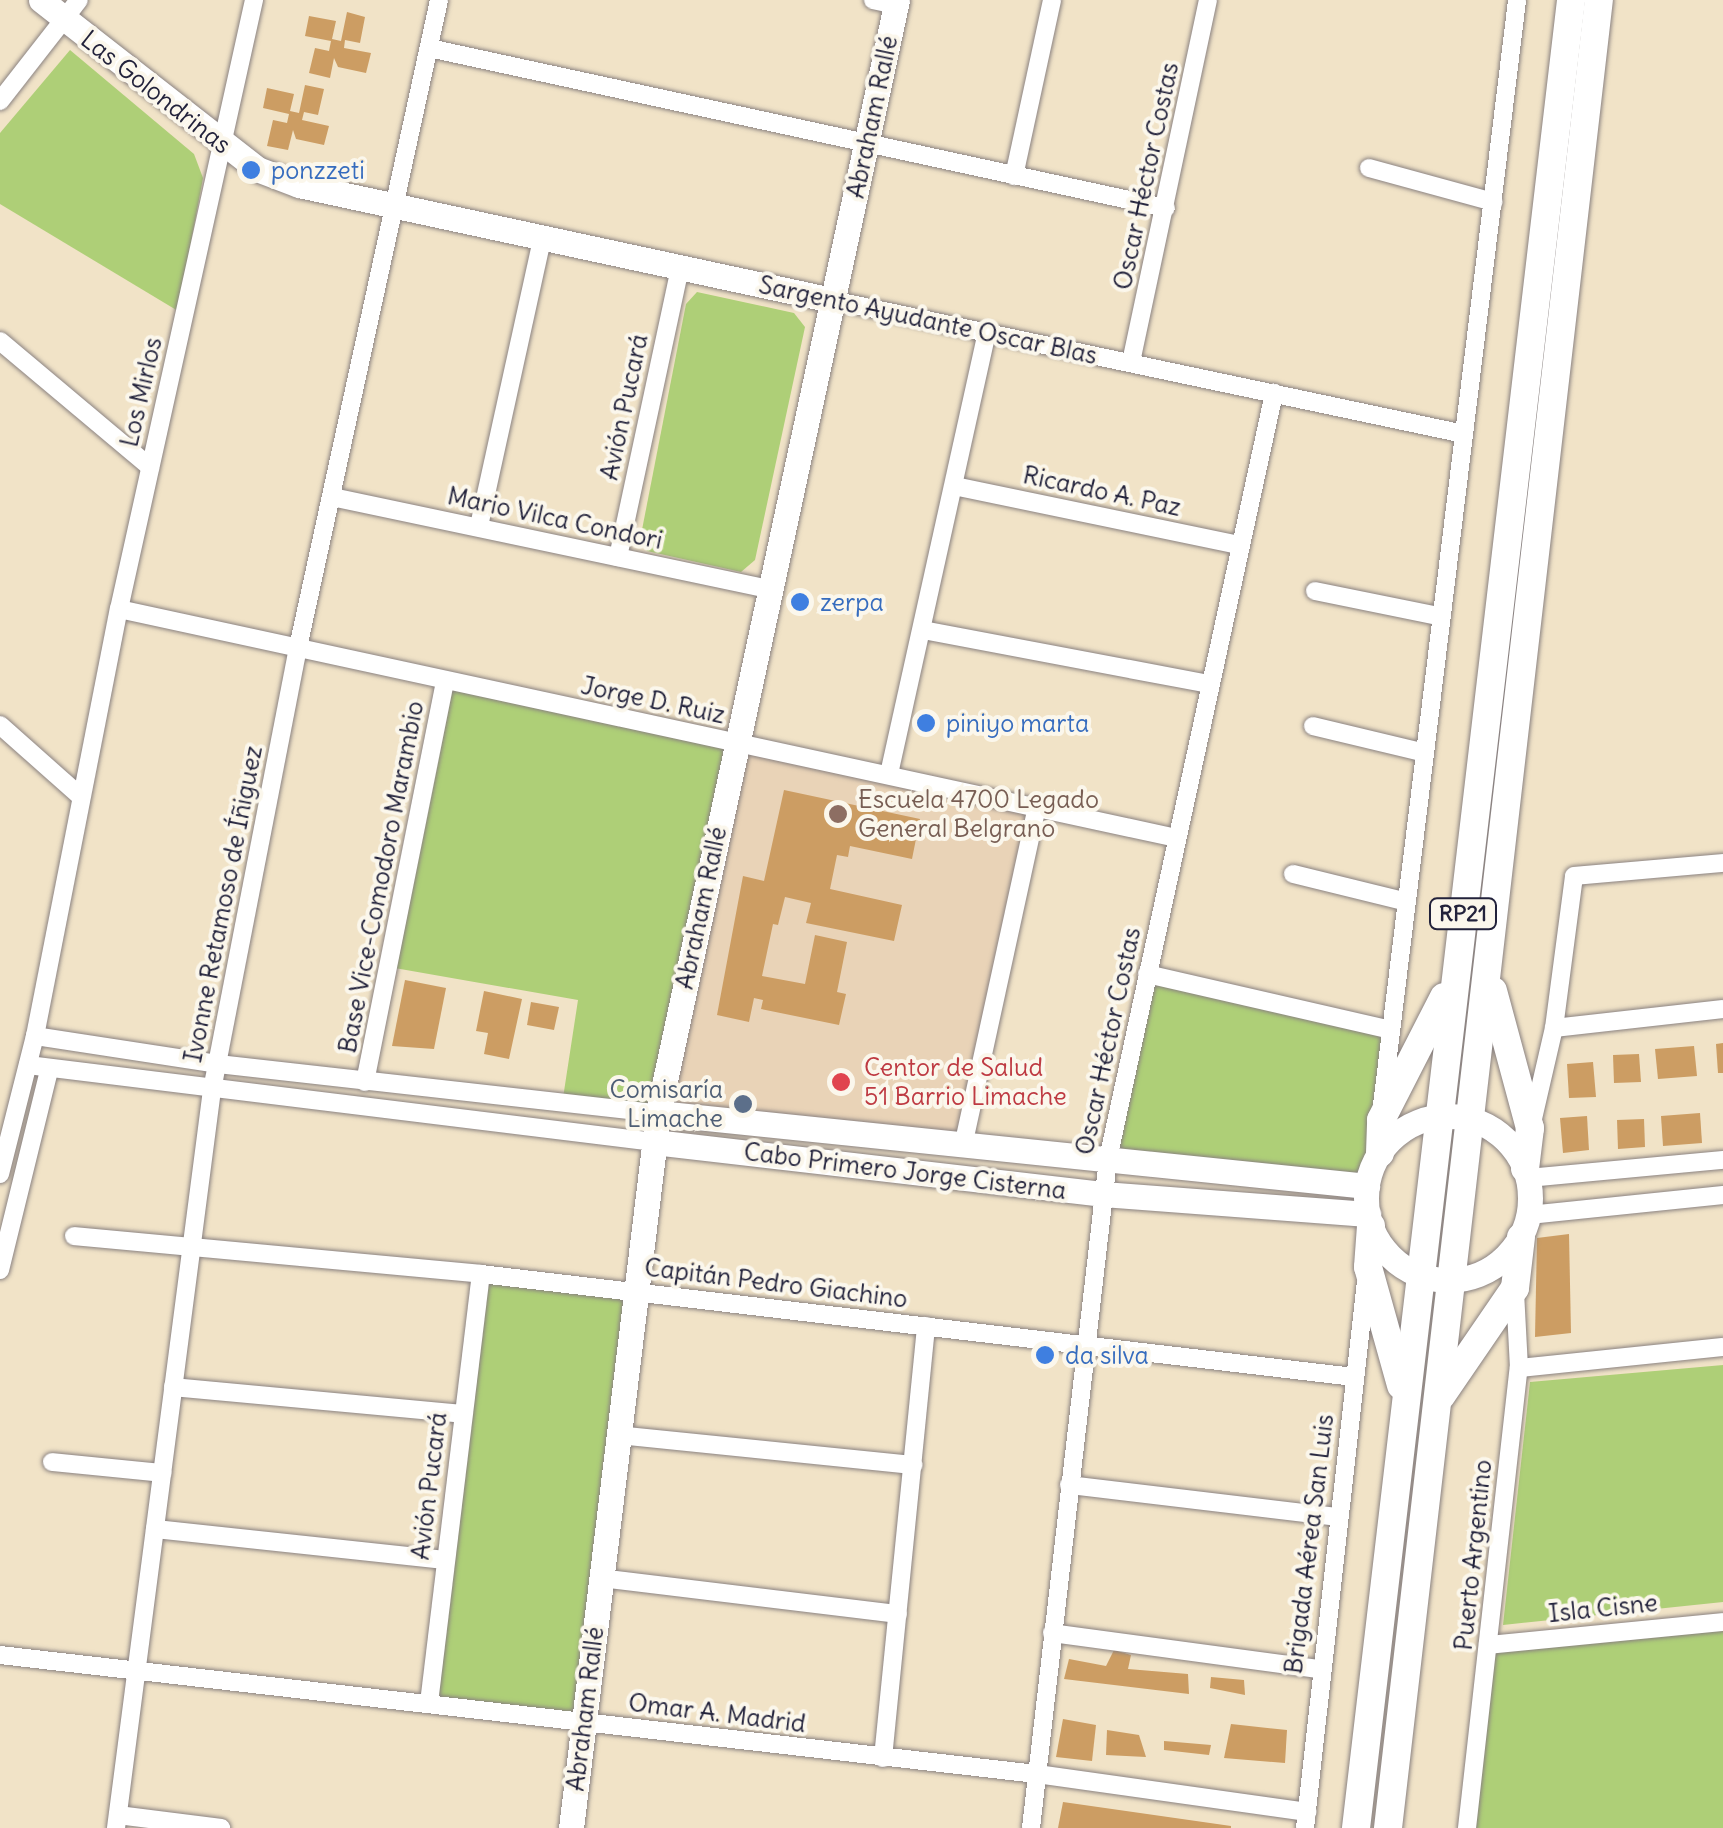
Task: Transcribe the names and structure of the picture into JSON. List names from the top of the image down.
{
  "streets": {
    "main road": ["RP21"],
    "street": [
      "Las Golondrinas",
      "Abraham Rallé",
      "Oscar Héctor Costas",
      "Sargento Ayudante Oscar Blas",
      "Los Mirlos",
      "Avión Pucará",
      "Ricardo A. Paz",
      "Mario Vilca Condori",
      "Jorge D. Ruiz",
      "Base Vice-Comodoro Marambio",
      "Ivonne Retamoso de Íñiguez",
      "Cabo Primero Jorge Cisterna",
      "Capitán Pedro Giachino",
      "Brigada Aérea San Luis",
      "Puerto Argentino",
      "Isla Cisne",
      "Omar A. Madrid"
    ]
  },
  "crossings": [
    ["Las Golondrinas", "Sargento Ayudante Oscar Blas"],
    ["Las Golondrinas", "Los Mirlos"],
    ["Las Golondrinas", "Ivonne Retamoso de Íñiguez"],
    ["Abraham Rallé", "Sargento Ayudante Oscar Blas"],
    ["Abraham Rallé", "Mario Vilca Condori"],
    ["Abraham Rallé", "Jorge D. Ruiz"],
    ["Abraham Rallé", "Cabo Primero Jorge Cisterna"],
    ["Abraham Rallé", "Capitán Pedro Giachino"],
    ["Abraham Rallé", "Omar A. Madrid"],
    ["Oscar Héctor Costas", "Sargento Ayudante Oscar Blas"],
    ["Oscar Héctor Costas", "Ricardo A. Paz"],
    ["Oscar Héctor Costas", "Jorge D. Ruiz"],
    ["Oscar Héctor Costas", "Cabo Primero Jorge Cisterna"],
    ["Oscar Héctor Costas", "Capitán Pedro Giachino"],
    ["Oscar Héctor Costas", "Omar A. Madrid"],
    ["Sargento Ayudante Oscar Blas", "Avión Pucará"],
    ["Sargento Ayudante Oscar Blas", "Ivonne Retamoso de Íñiguez"],
    ["Los Mirlos", "Jorge D. Ruiz"],
    ["Los Mirlos", "Cabo Primero Jorge Cisterna"],
    ["Avión Pucará", "Mario Vilca Condori"],
    ["Avión Pucará", "Capitán Pedro Giachino"],
    ["Avión Pucará", "Omar A. Madrid"],
    ["Mario Vilca Condori", "Ivonne Retamoso de Íñiguez"],
    ["Jorge D. Ruiz", "Base Vice-Comodoro Marambio"],
    ["Jorge D. Ruiz", "Ivonne Retamoso de Íñiguez"],
    ["Base Vice-Comodoro Marambio", "Cabo Primero Jorge Cisterna"],
    ["Ivonne Retamoso de Íñiguez", "Cabo Primero Jorge Cisterna"],
    ["Ivonne Retamoso de Íñiguez", "Capitán Pedro Giachino"],
    ["Ivonne Retamoso de Íñiguez", "Omar A. Madrid"],
    ["Capitán Pedro Giachino", "Brigada Aérea San Luis"],
    ["Brigada Aérea San Luis", "Omar A. Madrid"],
    ["Puerto Argentino", "Isla Cisne"]
  ],
  "places": [
    "ponzzeti",
    "zerpa",
    "piniyo marta",
    "Escuela 4700 Legado General Belgrano",
    "Centor de Salud 51 Barrio Limache",
    "Comisaría Limache",
    "da silva"
  ]
}
